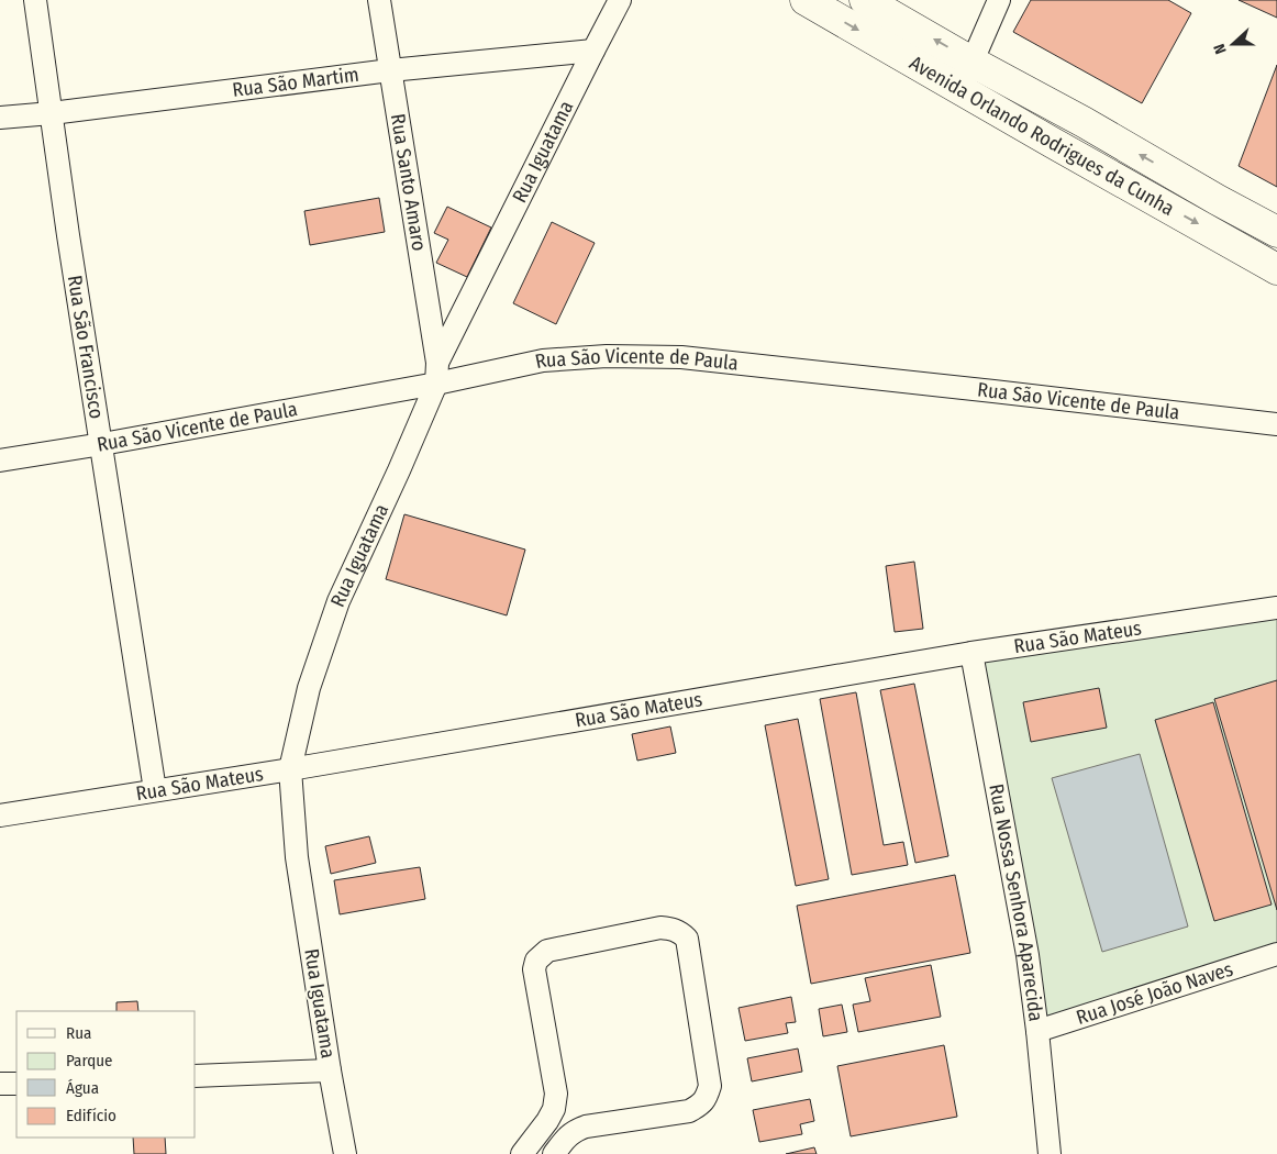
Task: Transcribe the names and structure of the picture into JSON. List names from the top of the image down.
{
  "streets": {
    "main road": ["Avenida Orlando Rodrigues da Cunha"],
    "street": [
      "Rua São Martim",
      "Rua Iguatama",
      "Rua Santo Amaro",
      "Rua São Francisco",
      "Rua São Vicente de Paula",
      "Rua São Mateus",
      "Rua Nossa Senhora Aparecida",
      "Rua José João Naves"
    ]
  },
  "crossings": [
    ["Rua São Martim", "Rua Iguatama"],
    ["Rua São Martim", "Rua Santo Amaro"],
    ["Rua São Martim", "Rua São Francisco"],
    ["Rua Iguatama", "Rua Santo Amaro"],
    ["Rua Iguatama", "Rua São Vicente de Paula"],
    ["Rua Iguatama", "Rua São Mateus"],
    ["Rua Santo Amaro", "Rua São Vicente de Paula"],
    ["Rua São Francisco", "Rua São Vicente de Paula"],
    ["Rua São Francisco", "Rua São Mateus"],
    ["Rua São Mateus", "Rua Nossa Senhora Aparecida"],
    ["Rua Nossa Senhora Aparecida", "Rua José João Naves"]
  ],
  "legend": [
    "Rua",
    "Parque",
    "Água",
    "Edifício"
  ],
  "north": "left"
}
